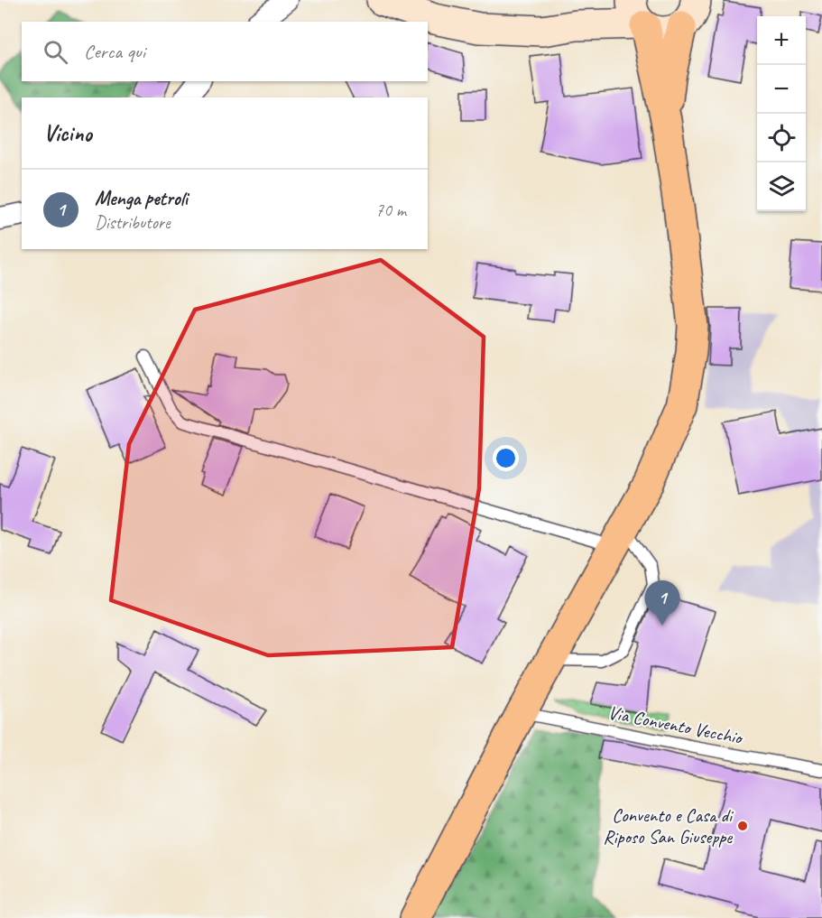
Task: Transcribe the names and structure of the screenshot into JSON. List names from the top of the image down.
{
  "streets": {
    "lane": ["Via Convento Vecchio"]
  },
  "places": ["Convento e Casa di Riposo San Giuseppe"],
  "page": {
    "map_buttons": ["+", "−"],
    "search": "Cerca qui",
    "heading": "Vicino",
    "list": [
      {
        "mark": "1",
        "name": "Menga petroli",
        "note": "Distributore",
        "value": "70 m"
      }
    ],
    "pins": "1"
  }
}
